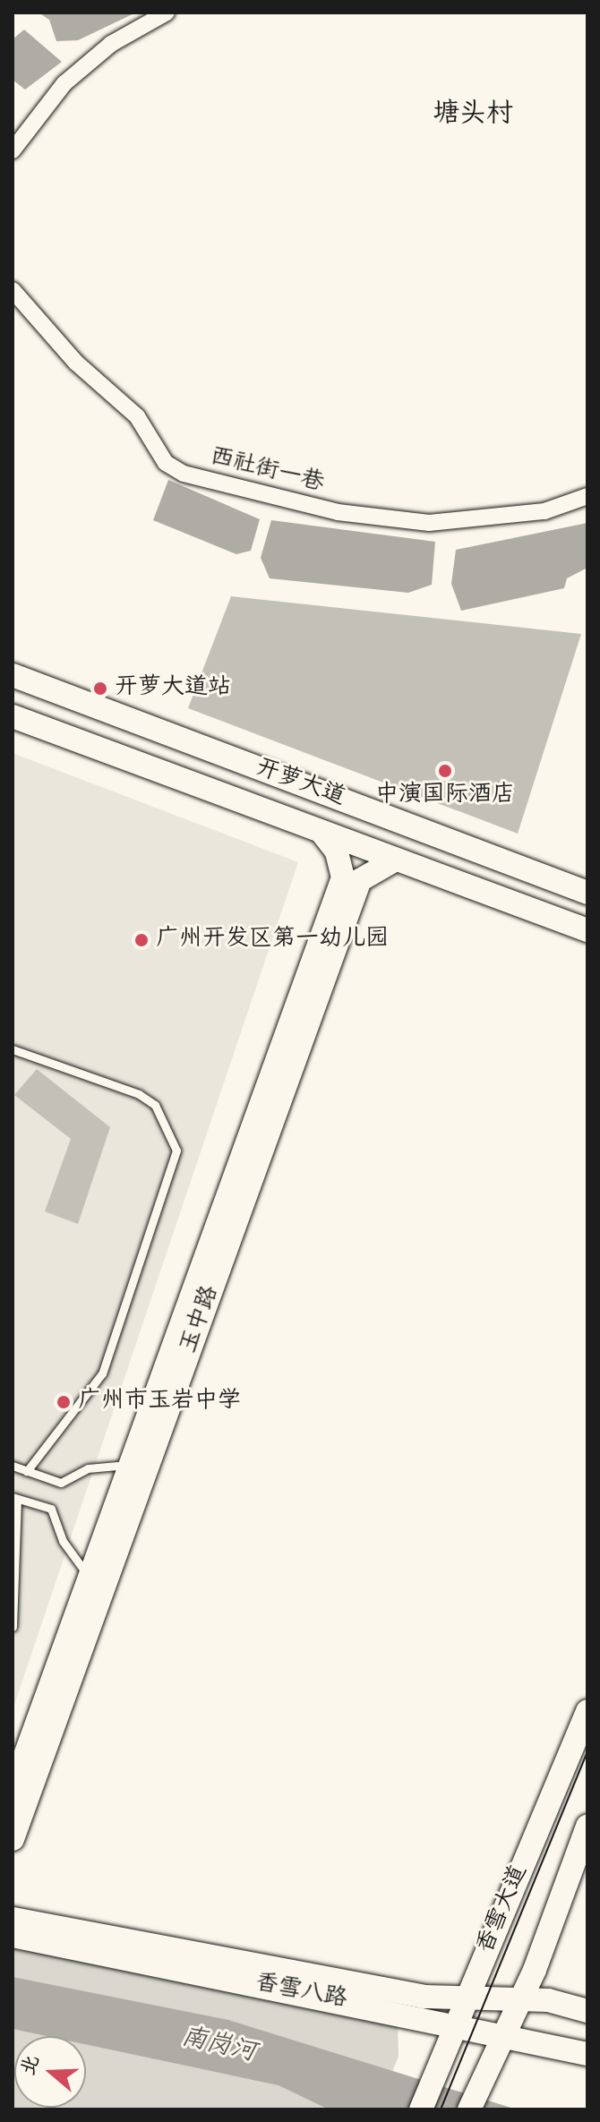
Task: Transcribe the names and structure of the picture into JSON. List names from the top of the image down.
{
  "streets": {
    "street": [
      "西社街一巷",
      "开萝大道",
      "玉中路",
      "香雪大道",
      "香雪八路"
    ]
  },
  "crossings": [
    ["开萝大道", "玉中路"],
    ["香雪大道", "香雪八路"]
  ],
  "districts": ["塘头村"],
  "water": ["南岗河"],
  "places": [
    "开萝大道站",
    "中演国际酒店",
    "广州开发区第一幼儿园",
    "广州市玉岩中学"
  ],
  "north": "left"
}
